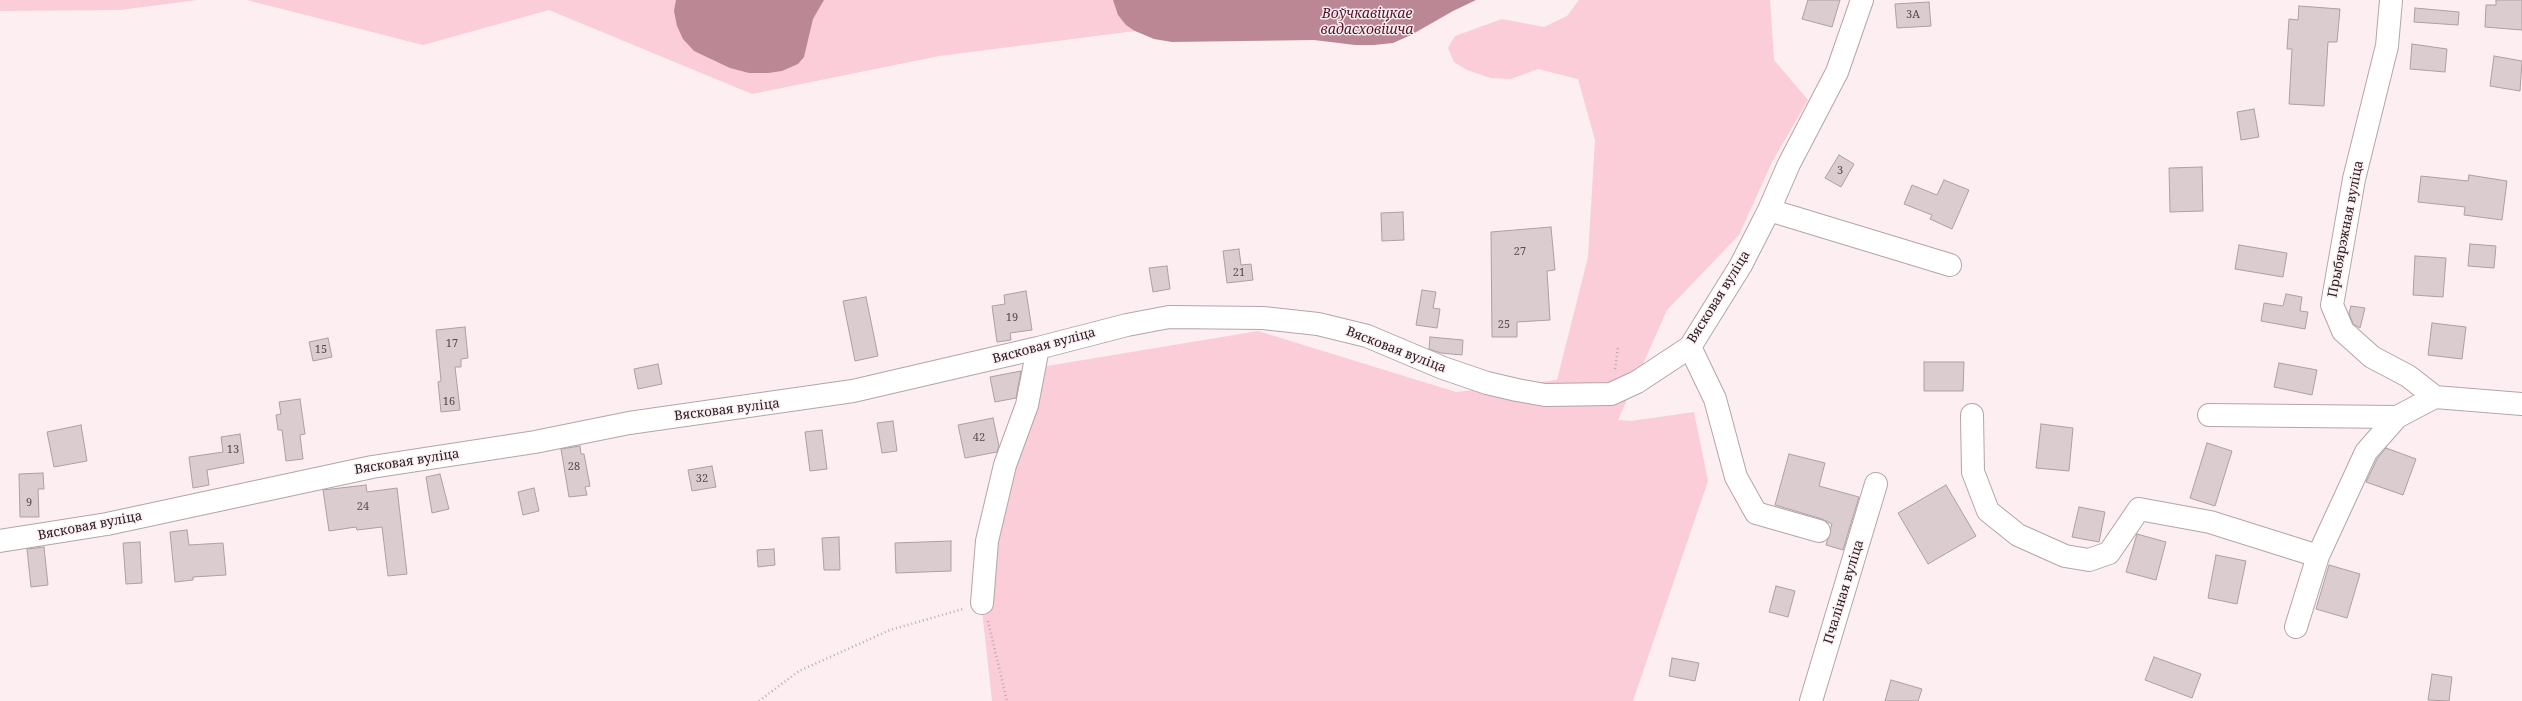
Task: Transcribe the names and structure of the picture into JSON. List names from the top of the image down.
{
  "streets": {
    "street": ["Прыбярэжная вуліца", "Вясковая вуліца", "Пчаліная вуліца"]
  },
  "water": ["Воўчкавіцкае вадасховішча"],
  "house_numbers": [
    "3А",
    "3",
    "27",
    "21",
    "19",
    "25",
    "17",
    "15",
    "16",
    "42",
    "13",
    "28",
    "32",
    "9",
    "24"
  ]
}
